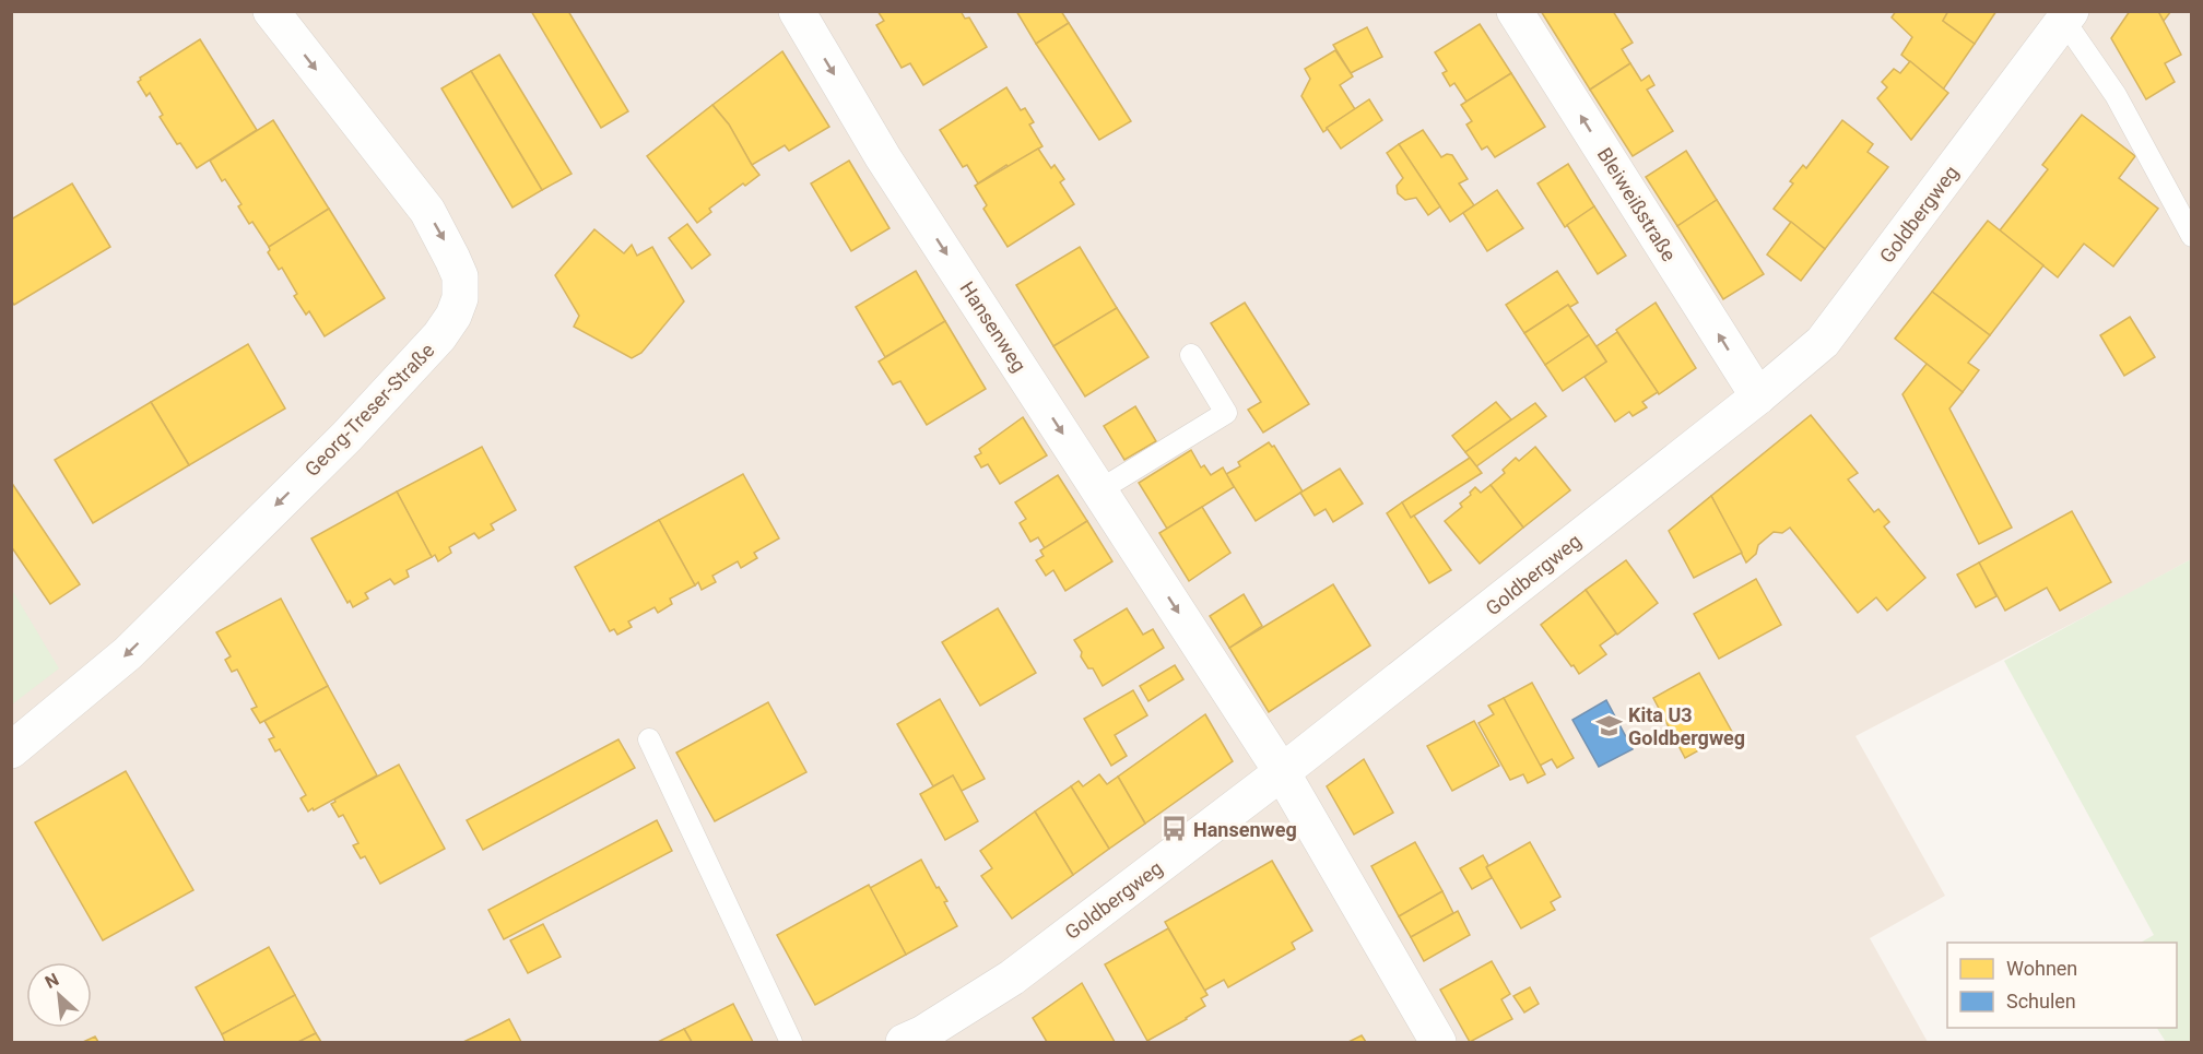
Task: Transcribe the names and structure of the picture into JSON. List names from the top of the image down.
{
  "streets": {
    "street": [
      "Bleiweißstraße",
      "Goldbergweg",
      "Hansenweg",
      "Georg-Treser-Straße"
    ]
  },
  "crossings": [
    ["Bleiweißstraße", "Goldbergweg"],
    ["Goldbergweg", "Hansenweg"]
  ],
  "one_way": ["Bleiweißstraße", "Hansenweg"],
  "places": {
    "school or university": ["Kita U3 Goldbergweg"],
    "bus stop": ["Hansenweg"]
  },
  "legend": ["Wohnen", "Schulen"],
  "north": "top left"
}
